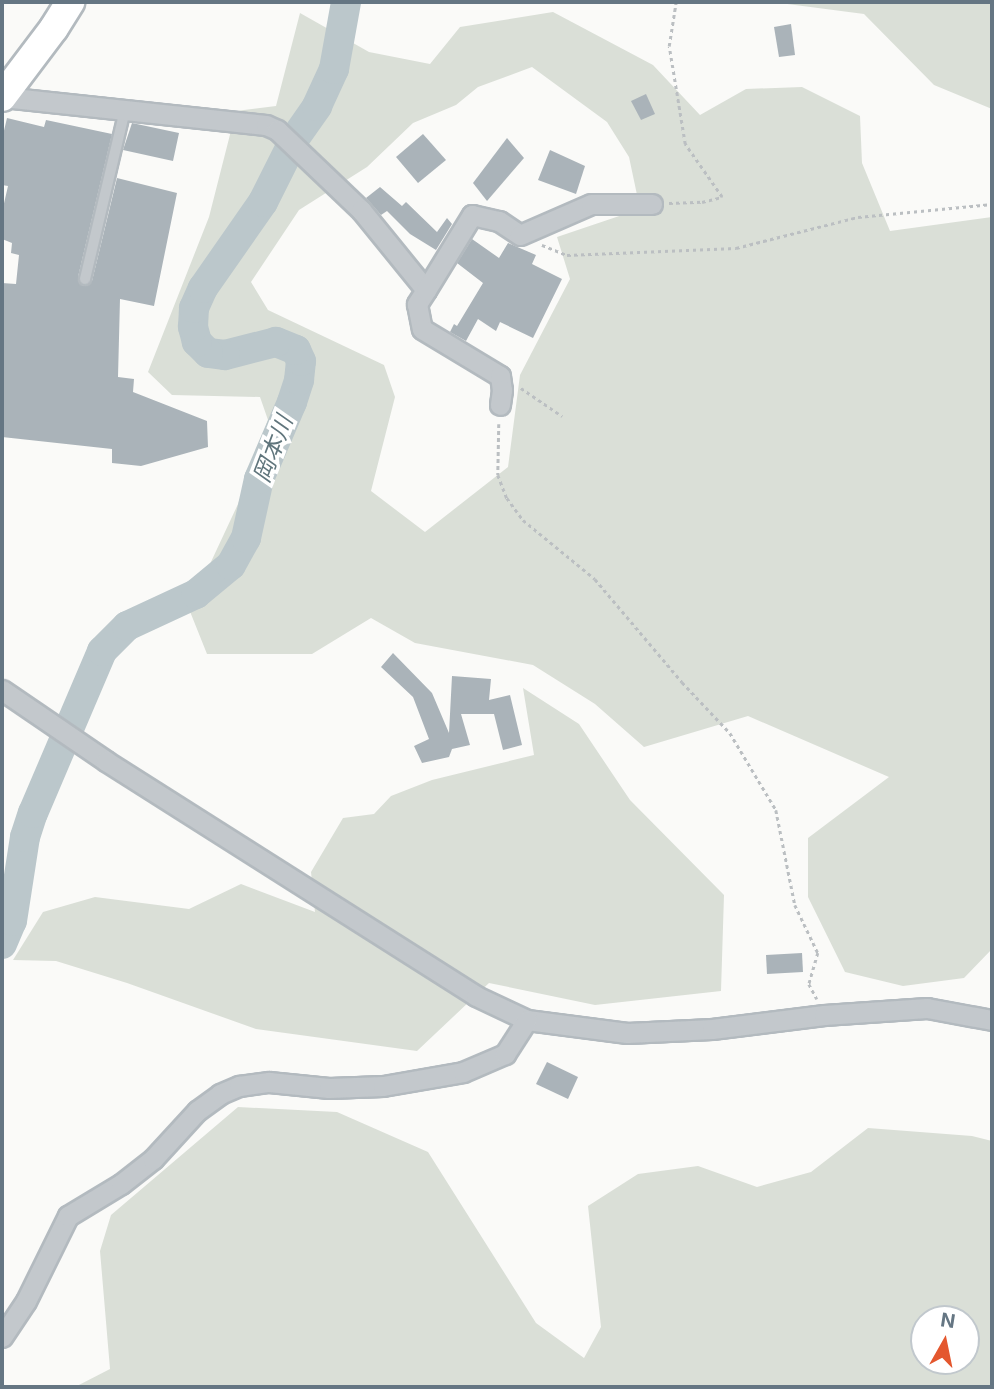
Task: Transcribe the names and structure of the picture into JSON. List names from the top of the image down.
{
  "water": ["岡本川"],
  "north": "top"
}
